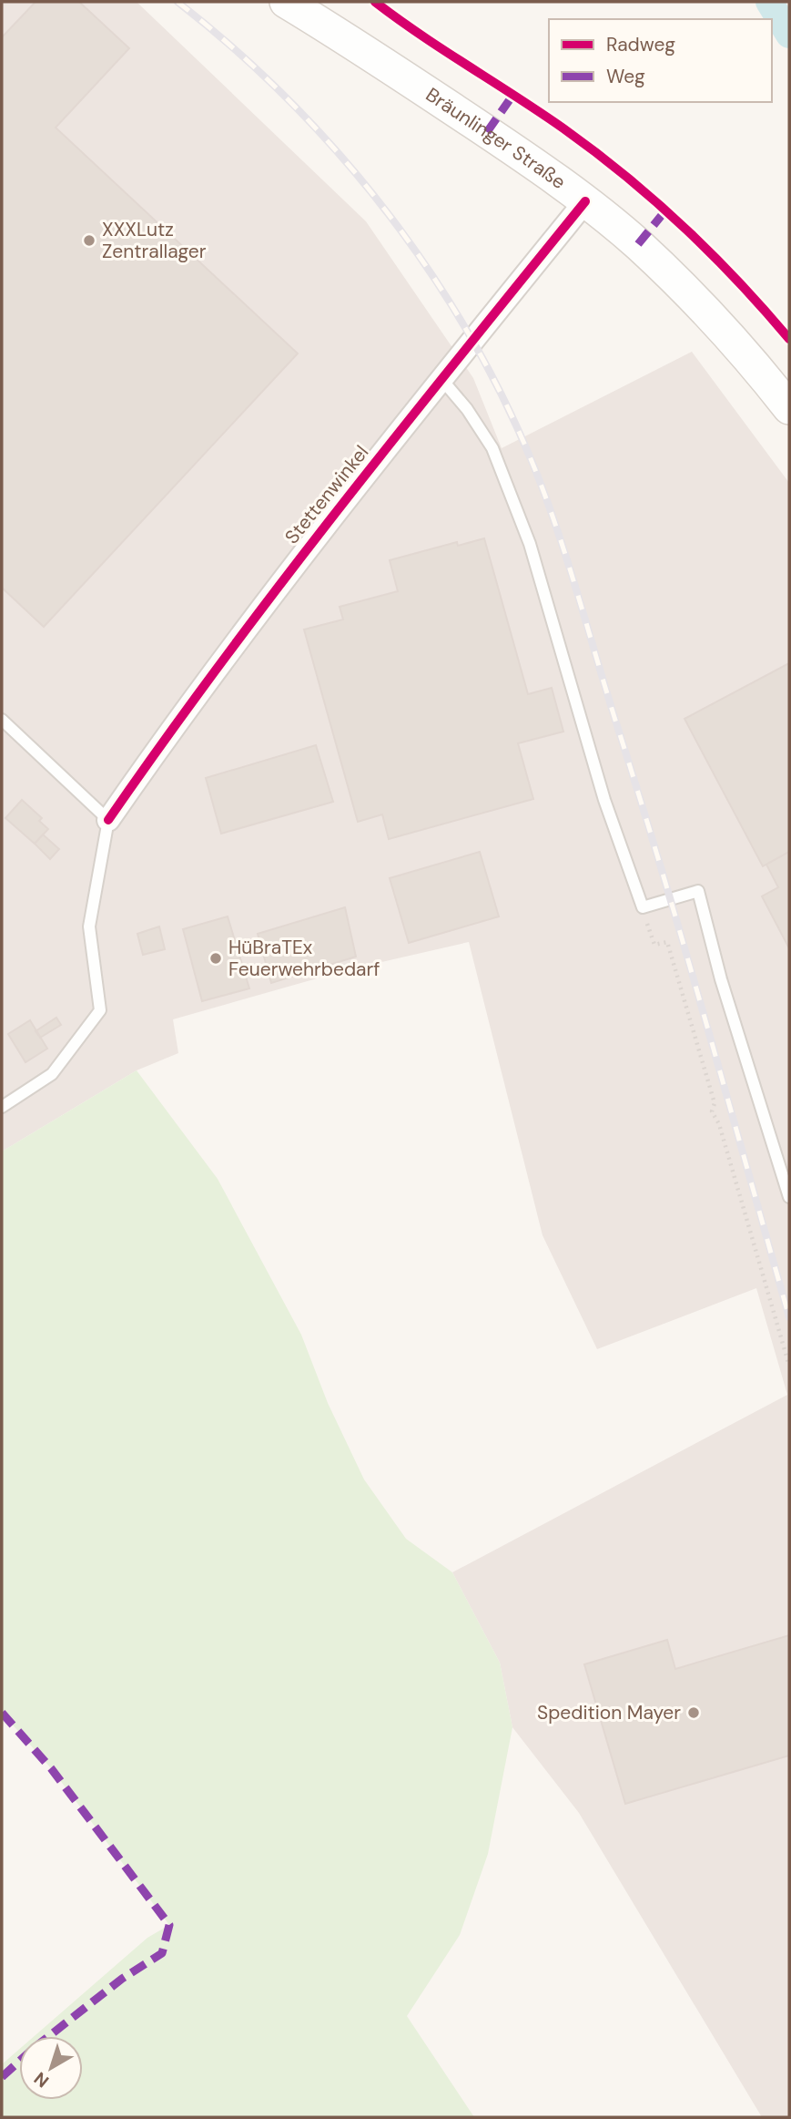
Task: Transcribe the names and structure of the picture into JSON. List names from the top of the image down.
{
  "streets": {
    "main road": ["Bräunlinger Straße"],
    "street": ["Stettenwinkel"]
  },
  "crossings": [
    ["Bräunlinger Straße", "Stettenwinkel"]
  ],
  "places": ["XXXLutz Zentrallager", "HüBraTEx Feuerwehrbedarf", "Spedition Mayer"],
  "legend": ["Radweg", "Weg"],
  "north": "bottom left"
}
